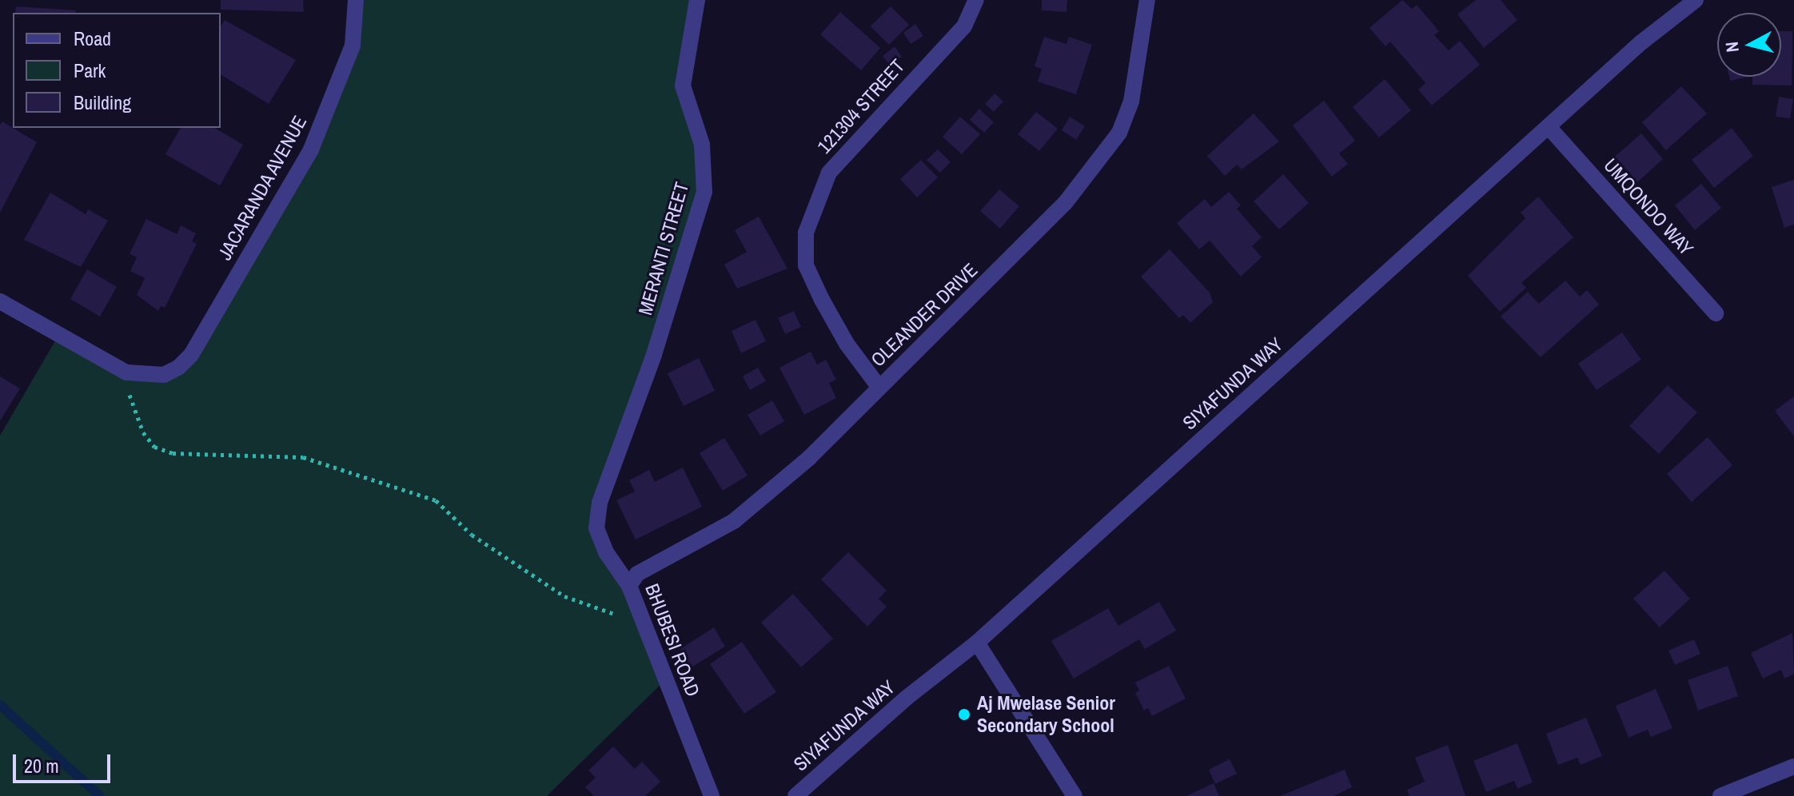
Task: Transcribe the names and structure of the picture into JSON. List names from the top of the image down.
{
  "streets": {
    "street": [
      "121304 STREET",
      "JACARANDA AVENUE",
      "UMQONDO WAY",
      "MERANTI STREET",
      "OLEANDER DRIVE",
      "SIYAFUNDA WAY",
      "BHUBESI ROAD"
    ]
  },
  "crossings": [
    ["121304 STREET", "OLEANDER DRIVE"],
    ["UMQONDO WAY", "SIYAFUNDA WAY"],
    ["MERANTI STREET", "BHUBESI ROAD"],
    ["OLEANDER DRIVE", "BHUBESI ROAD"]
  ],
  "places": ["Aj Mwelase Senior Secondary School"],
  "legend": ["Road", "Park", "Building"],
  "scale_bar": "20 m",
  "north": "left"
}
